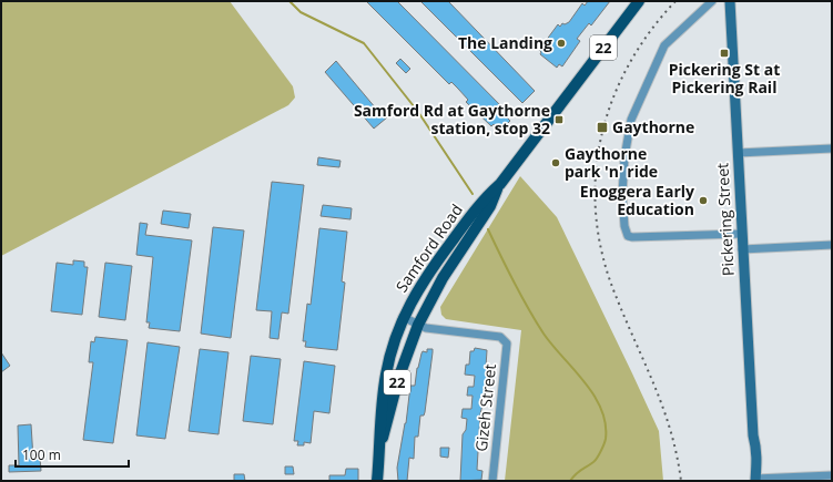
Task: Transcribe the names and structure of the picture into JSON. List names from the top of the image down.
{
  "streets": {
    "main road": ["22", "Pickering Street", "Samford Road"],
    "street": ["Gizeh Street"]
  },
  "crossings": [
    ["Samford Road", "Gizeh Street"]
  ],
  "places": {
    "other": ["The Landing", "Gaythorne park 'n' ride", "Enoggera Early Education"],
    "transit": ["Pickering St at Pickering Rail", "Samford Rd at Gaythorne station, stop 32", "Gaythorne"]
  },
  "scale_bar": "100 m"
}
